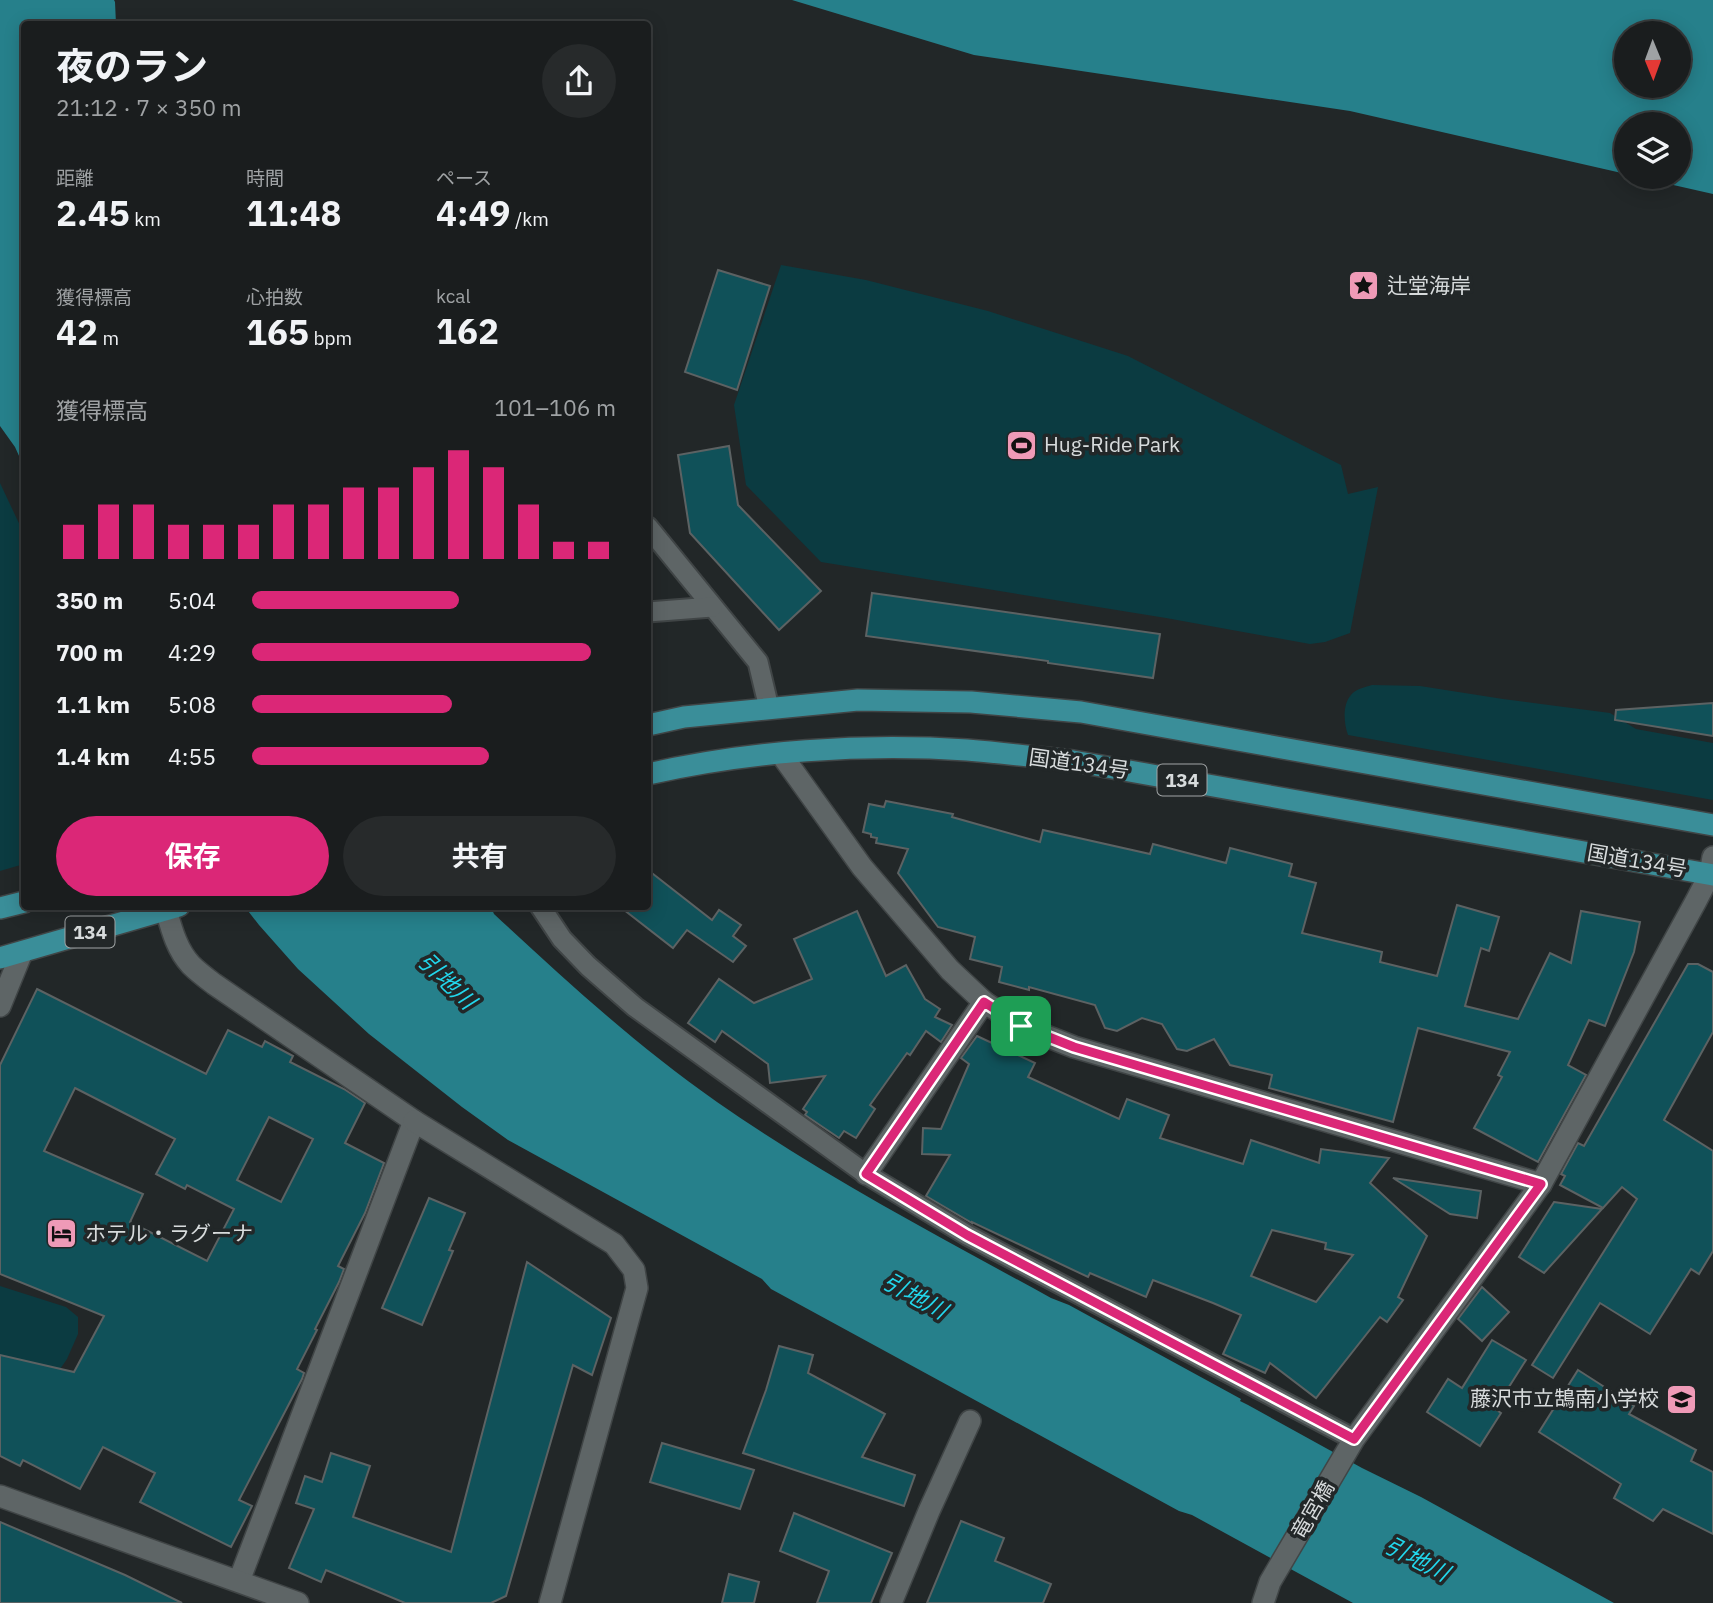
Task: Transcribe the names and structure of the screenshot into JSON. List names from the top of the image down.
{
  "streets": {
    "highway": ["国道134号", "134"],
    "street": ["竜宮橋"]
  },
  "crossings": [
    ["国道134号", "竜宮橋"]
  ],
  "water": ["引地川"],
  "places": {
    "place": ["辻堂海岸"],
    "sports": ["Hug-Ride Park"],
    "hotel": ["ホテル・ラグーナ"],
    "school or university": ["藤沢市立鵠南小学校"]
  },
  "north": "bottom",
  "page": {
    "heading": ["夜のラン", "21:12 · 7 × 350 m"],
    "stats": [
      ["距離", "2.45 km"],
      ["時間", "11:48"],
      ["ペース", "4:49 /km"],
      ["獲得標高", "42 m"],
      ["心拍数", "165 bpm"],
      ["kcal", "162"]
    ],
    "chart": ["獲得標高", "101–106 m"],
    "list": [
      {
        "name": "350 m",
        "note": "5:04"
      },
      {
        "name": "700 m",
        "note": "4:29"
      },
      {
        "name": "1.1 km",
        "note": "5:08"
      },
      {
        "name": "1.4 km",
        "note": "4:55"
      }
    ],
    "buttons": ["保存", "共有"]
  }
}
